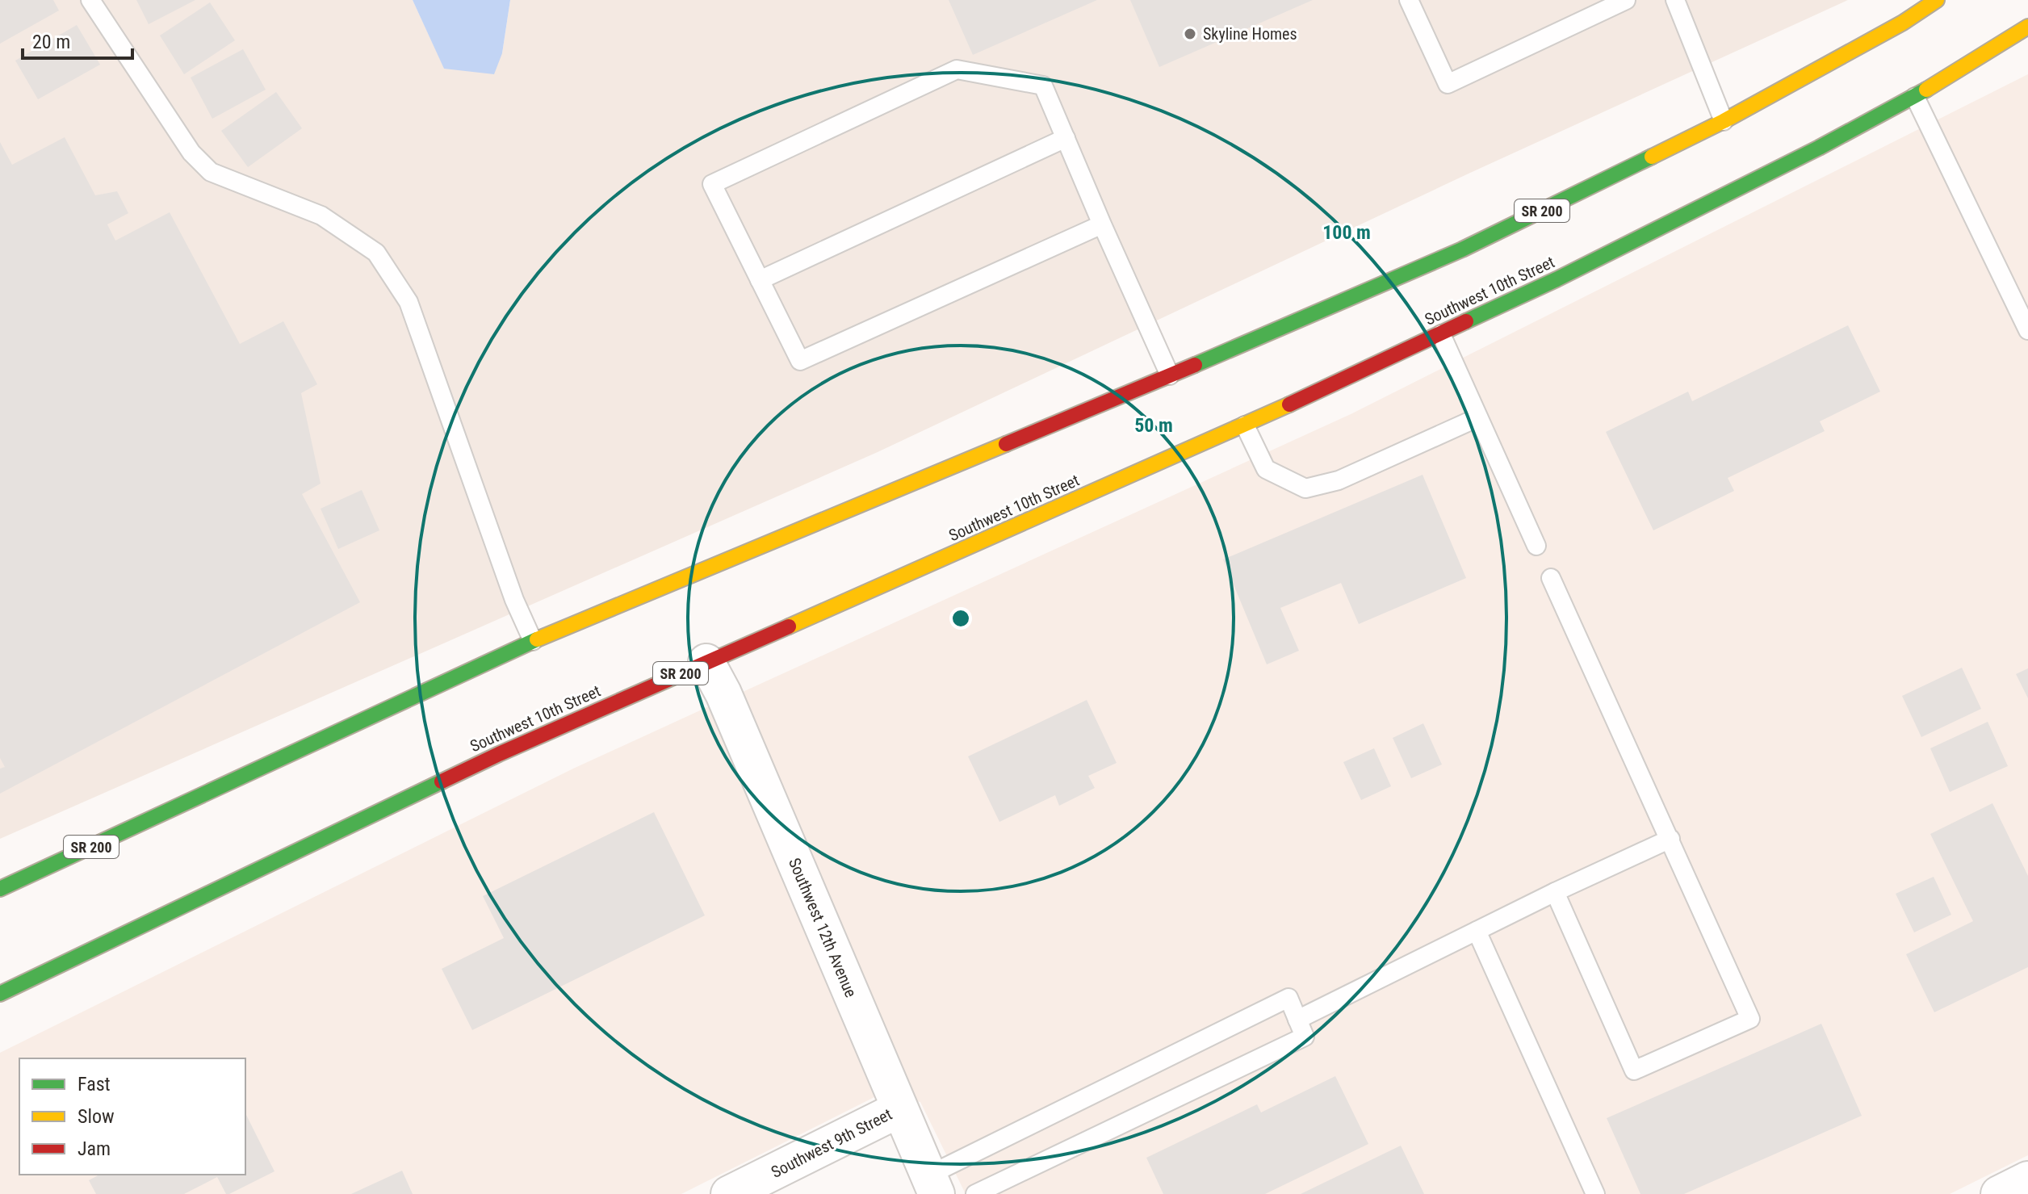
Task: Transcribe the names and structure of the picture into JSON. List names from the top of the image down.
{
  "streets": {
    "main road": ["SR 200", "Southwest 10th Street"],
    "street": ["Southwest 12th Avenue", "Southwest 9th Street"]
  },
  "crossings": [
    ["Southwest 10th Street", "Southwest 12th Avenue"],
    ["Southwest 12th Avenue", "Southwest 9th Street"]
  ],
  "places": ["Skyline Homes"],
  "legend": ["Fast", "Slow", "Jam"],
  "scale_bar": "20 m",
  "rings": ["100 m", "50 m"]
}
